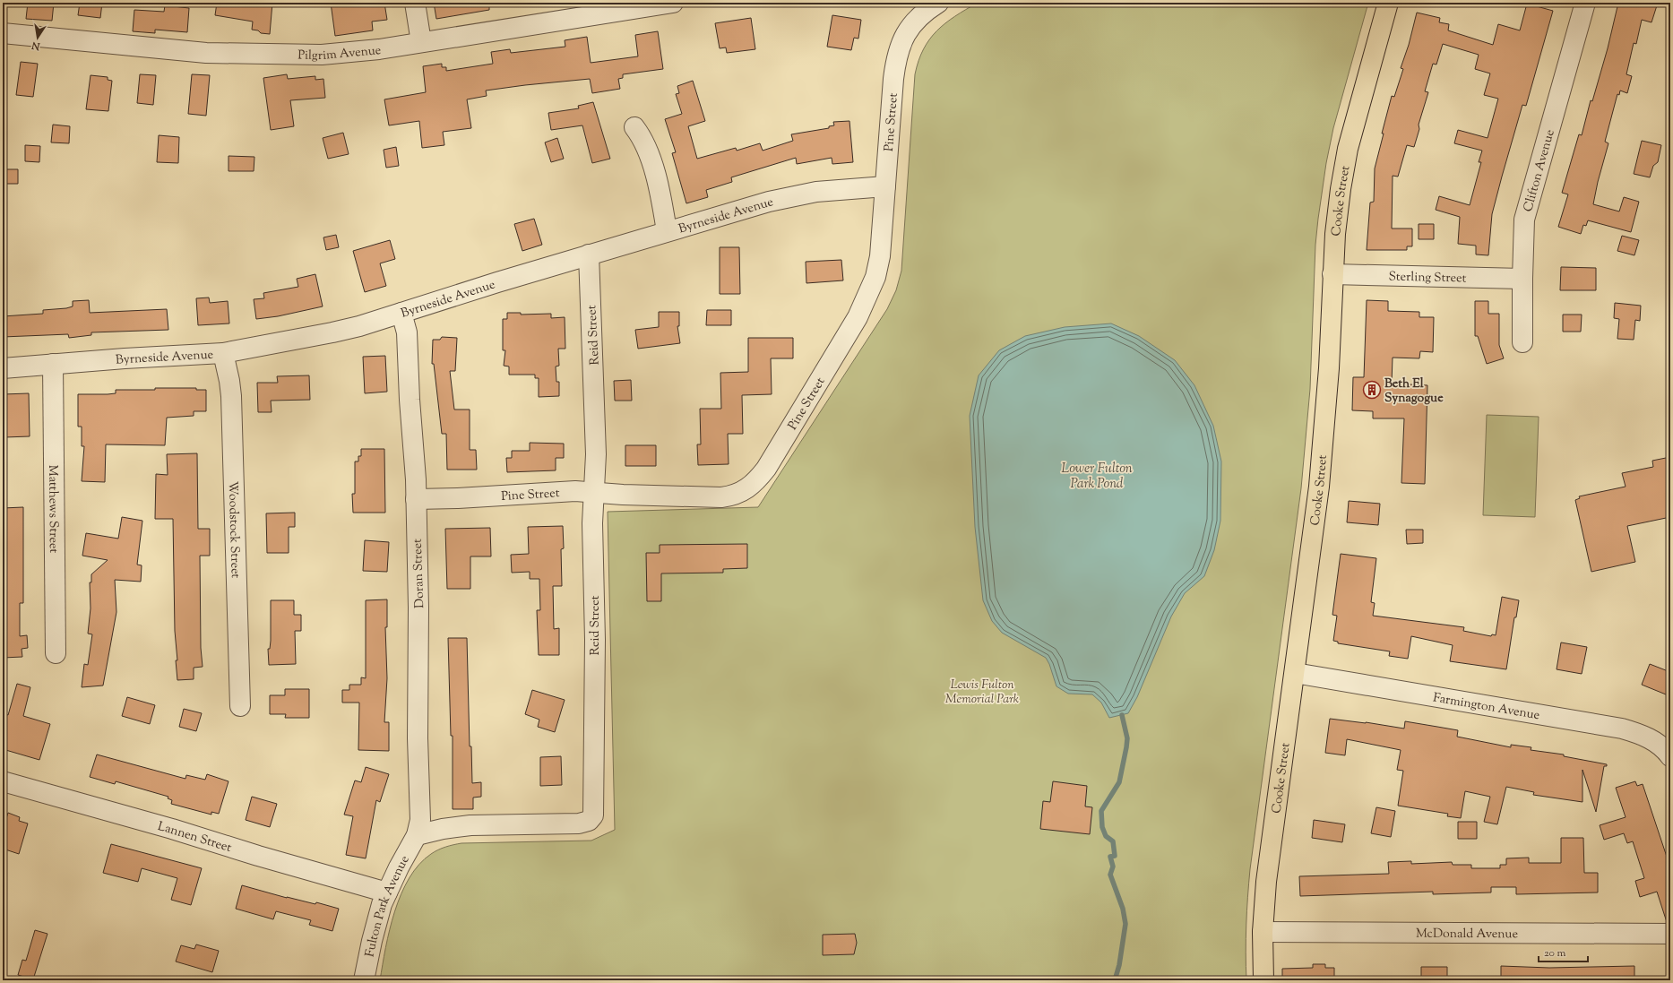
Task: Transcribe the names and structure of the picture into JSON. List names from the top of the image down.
{
  "streets": {
    "main road": ["Cooke Street"],
    "street": [
      "Pilgrim Avenue",
      "Pine Street",
      "Clifton Avenue",
      "Byrneside Avenue",
      "Sterling Street",
      "Reid Street",
      "Matthews Street",
      "Woodstock Street",
      "Doran Street",
      "Farmington Avenue",
      "Lannen Street",
      "Fulton Park Avenue",
      "McDonald Avenue"
    ]
  },
  "crossings": [
    ["Pine Street", "Byrneside Avenue"],
    ["Pine Street", "Reid Street"],
    ["Pine Street", "Doran Street"],
    ["Clifton Avenue", "Sterling Street"],
    ["Cooke Street", "Sterling Street"],
    ["Cooke Street", "Farmington Avenue"],
    ["Cooke Street", "McDonald Avenue"],
    ["Byrneside Avenue", "Reid Street"],
    ["Byrneside Avenue", "Matthews Street"],
    ["Byrneside Avenue", "Woodstock Street"],
    ["Byrneside Avenue", "Doran Street"],
    ["Reid Street", "Doran Street"],
    ["Reid Street", "Fulton Park Avenue"],
    ["Doran Street", "Fulton Park Avenue"],
    ["Lannen Street", "Fulton Park Avenue"]
  ],
  "water": ["Lower Fulton Park Pond"],
  "parks": ["Lewis Fulton Memorial Park"],
  "places": {
    "building": ["Beth El Synagogue"]
  },
  "scale_bar": "20 m",
  "north": "bottom"
}
